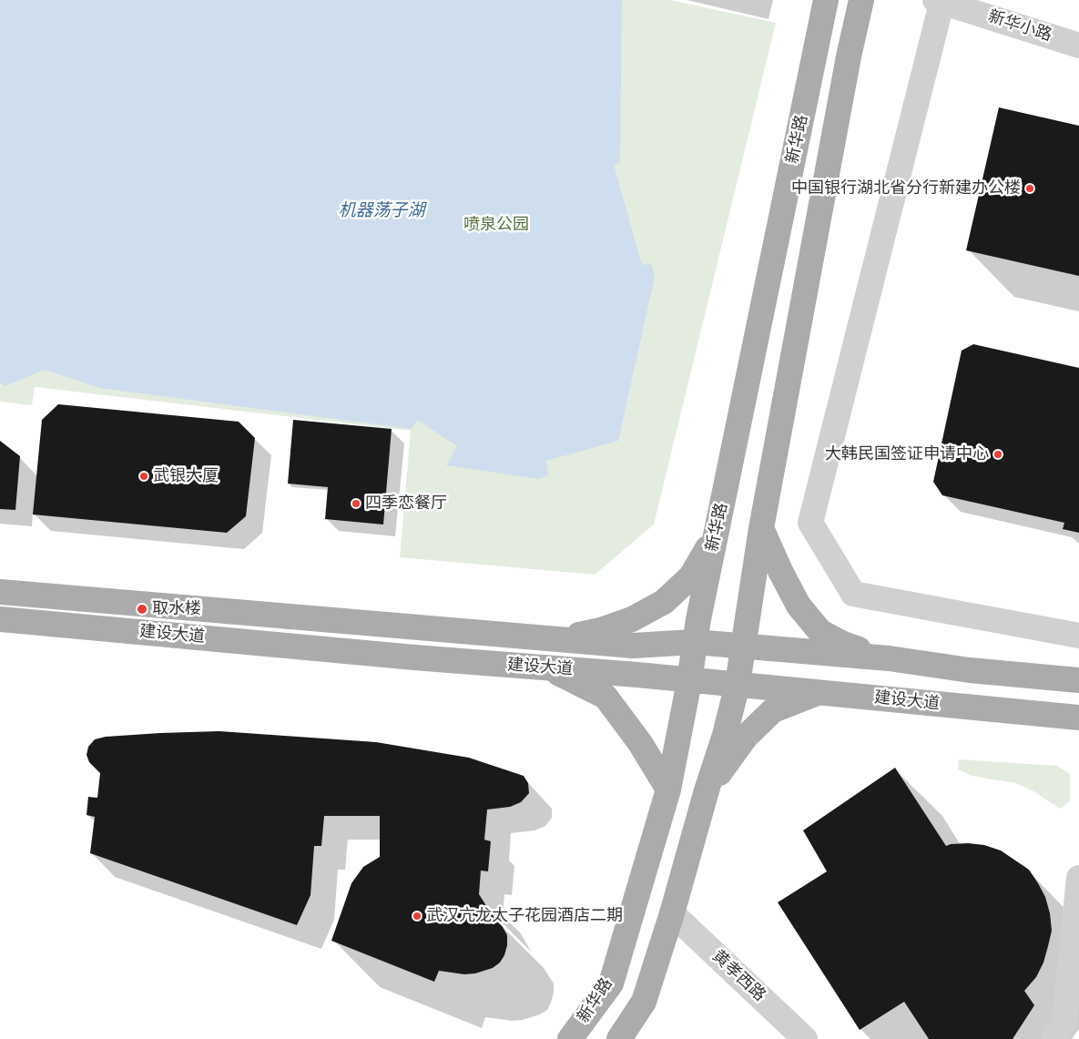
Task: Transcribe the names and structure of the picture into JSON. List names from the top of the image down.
{
  "streets": {
    "main road": ["新华路", "建设大道"],
    "street": ["新华小路", "黄孝西路"]
  },
  "crossings": [
    ["新华路", "建设大道"]
  ],
  "water": ["机器荡子湖"],
  "parks": ["喷泉公园"],
  "places": [
    "中国银行湖北省分行新建办公楼",
    "大韩民国签证申请中心",
    "武银大厦",
    "四季恋餐厅",
    "取水楼",
    "武汉亢龙太子花园酒店二期"
  ]
}
